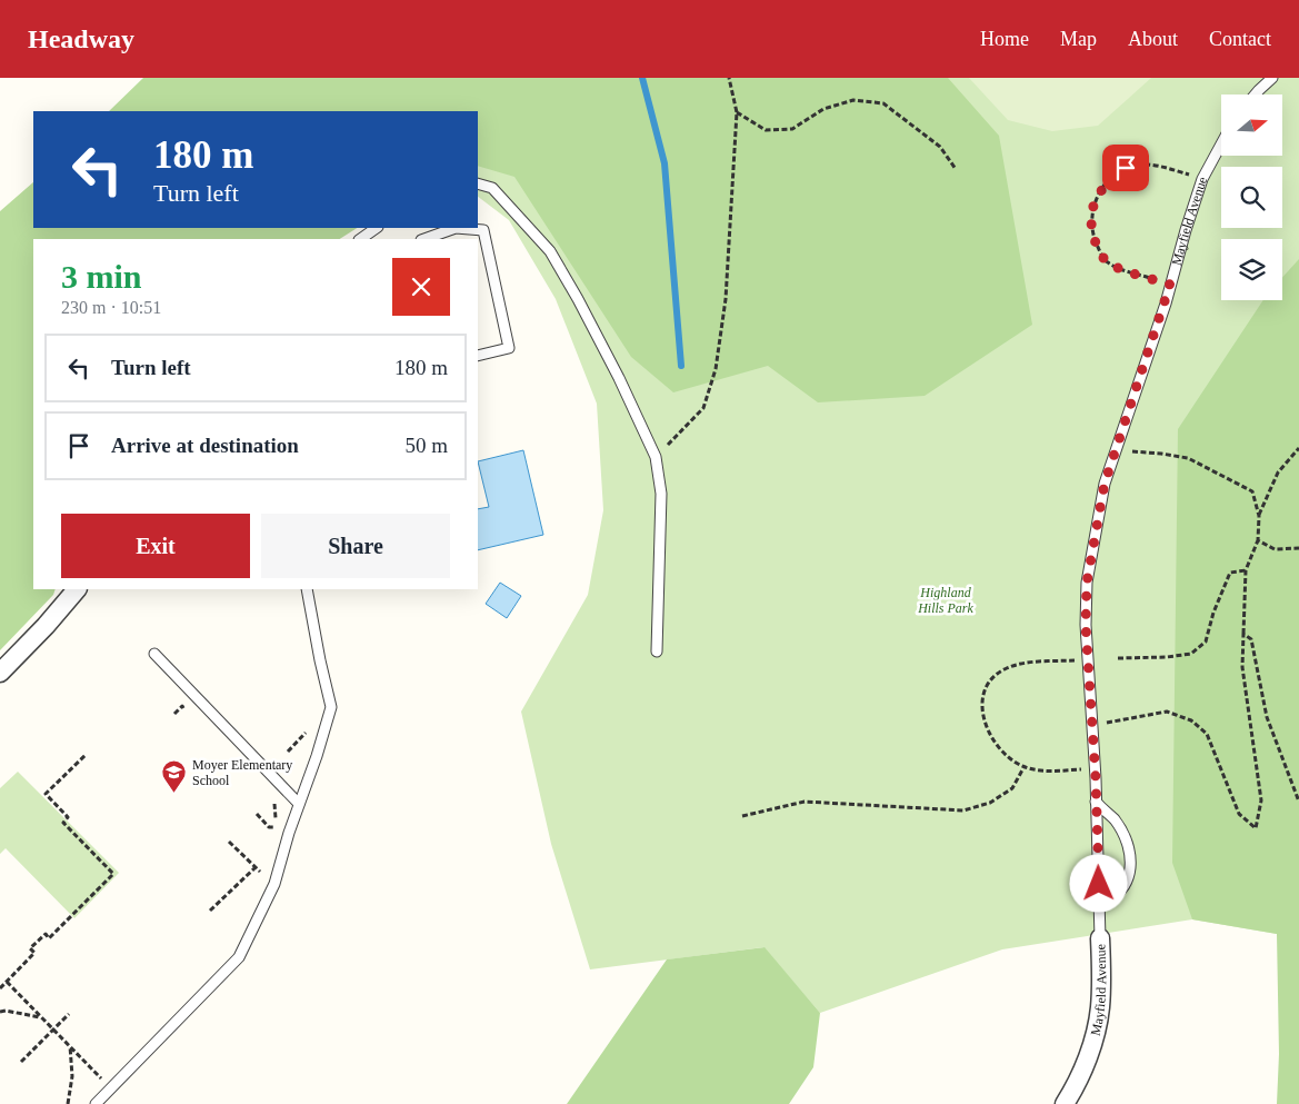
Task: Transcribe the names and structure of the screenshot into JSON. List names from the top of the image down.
{
  "streets": {
    "street": ["Mayfield Avenue"]
  },
  "parks": ["Highland Hills Park"],
  "places": {
    "school or university": ["Moyer Elementary School"]
  },
  "north": "right",
  "page": {
    "header": "Headway",
    "nav": [
      "Home",
      "Map",
      "About",
      "Contact"
    ],
    "turn": ["180 m", "Turn left"],
    "heading": ["3 min", "230 m · 10:51"],
    "list": [
      {
        "name": "Turn left",
        "value": "180 m"
      },
      {
        "name": "Arrive at destination",
        "value": "50 m"
      }
    ],
    "buttons": ["Exit", "Share"]
  }
}
